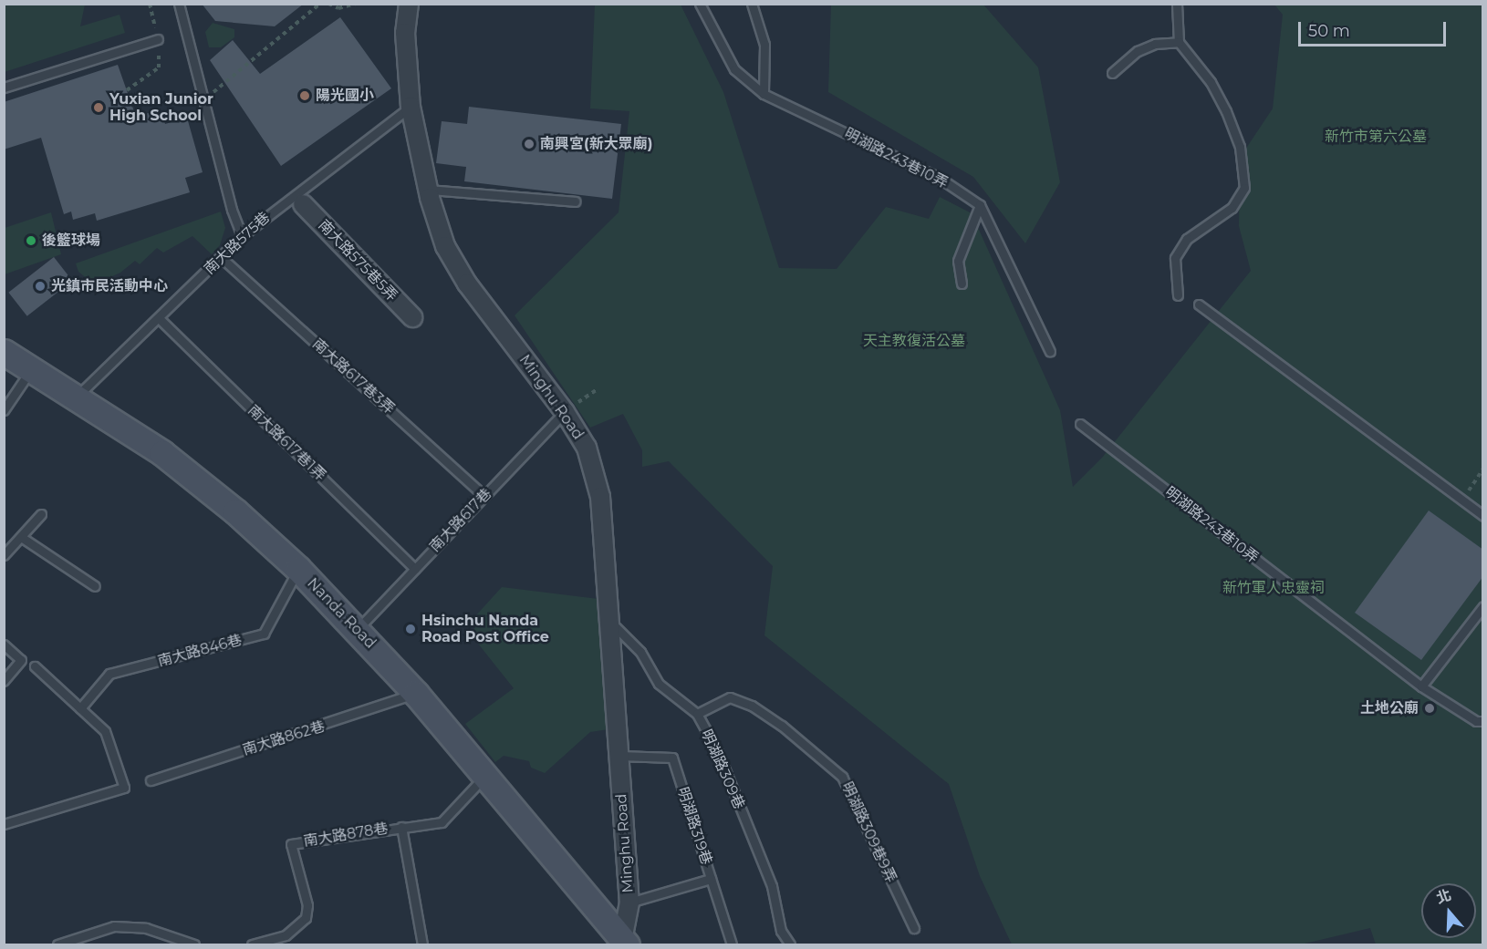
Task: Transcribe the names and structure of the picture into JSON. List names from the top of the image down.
{
  "streets": {
    "main road": ["Nanda Road"],
    "street": ["南大路575巷5弄", "Minghu Road"],
    "lane": [
      "明湖路243巷10弄",
      "南大路575巷",
      "南大路617巷3弄",
      "南大路617巷1弄",
      "南大路617巷",
      "南大路846巷",
      "南大路862巷",
      "明湖路309巷",
      "明湖路319巷",
      "明湖路309巷9弄",
      "南大路878巷"
    ]
  },
  "crossings": [
    ["南大路575巷", "南大路617巷3弄"],
    ["南大路575巷", "Minghu Road"],
    ["南大路575巷", "南大路617巷1弄"],
    ["南大路575巷", "Nanda Road"],
    ["南大路617巷3弄", "南大路617巷"],
    ["Minghu Road", "南大路617巷"],
    ["Minghu Road", "Nanda Road"],
    ["Minghu Road", "明湖路309巷"],
    ["Minghu Road", "明湖路319巷"],
    ["南大路617巷1弄", "南大路617巷"],
    ["南大路617巷", "Nanda Road"],
    ["Nanda Road", "南大路846巷"],
    ["Nanda Road", "南大路862巷"],
    ["Nanda Road", "南大路878巷"],
    ["明湖路309巷", "明湖路309巷9弄"]
  ],
  "parks": ["新竹市第六公墓", "天主教復活公墓", "新竹軍人忠靈祠"],
  "places": [
    "陽光國小",
    "Yuxian Junior High School",
    "南興宮(新大眾廟)",
    "後籃球場",
    "光鎮市民活動中心",
    "Hsinchu Nanda Road Post Office",
    "土地公廟"
  ],
  "scale_bar": "50 m",
  "north": "top"
}
